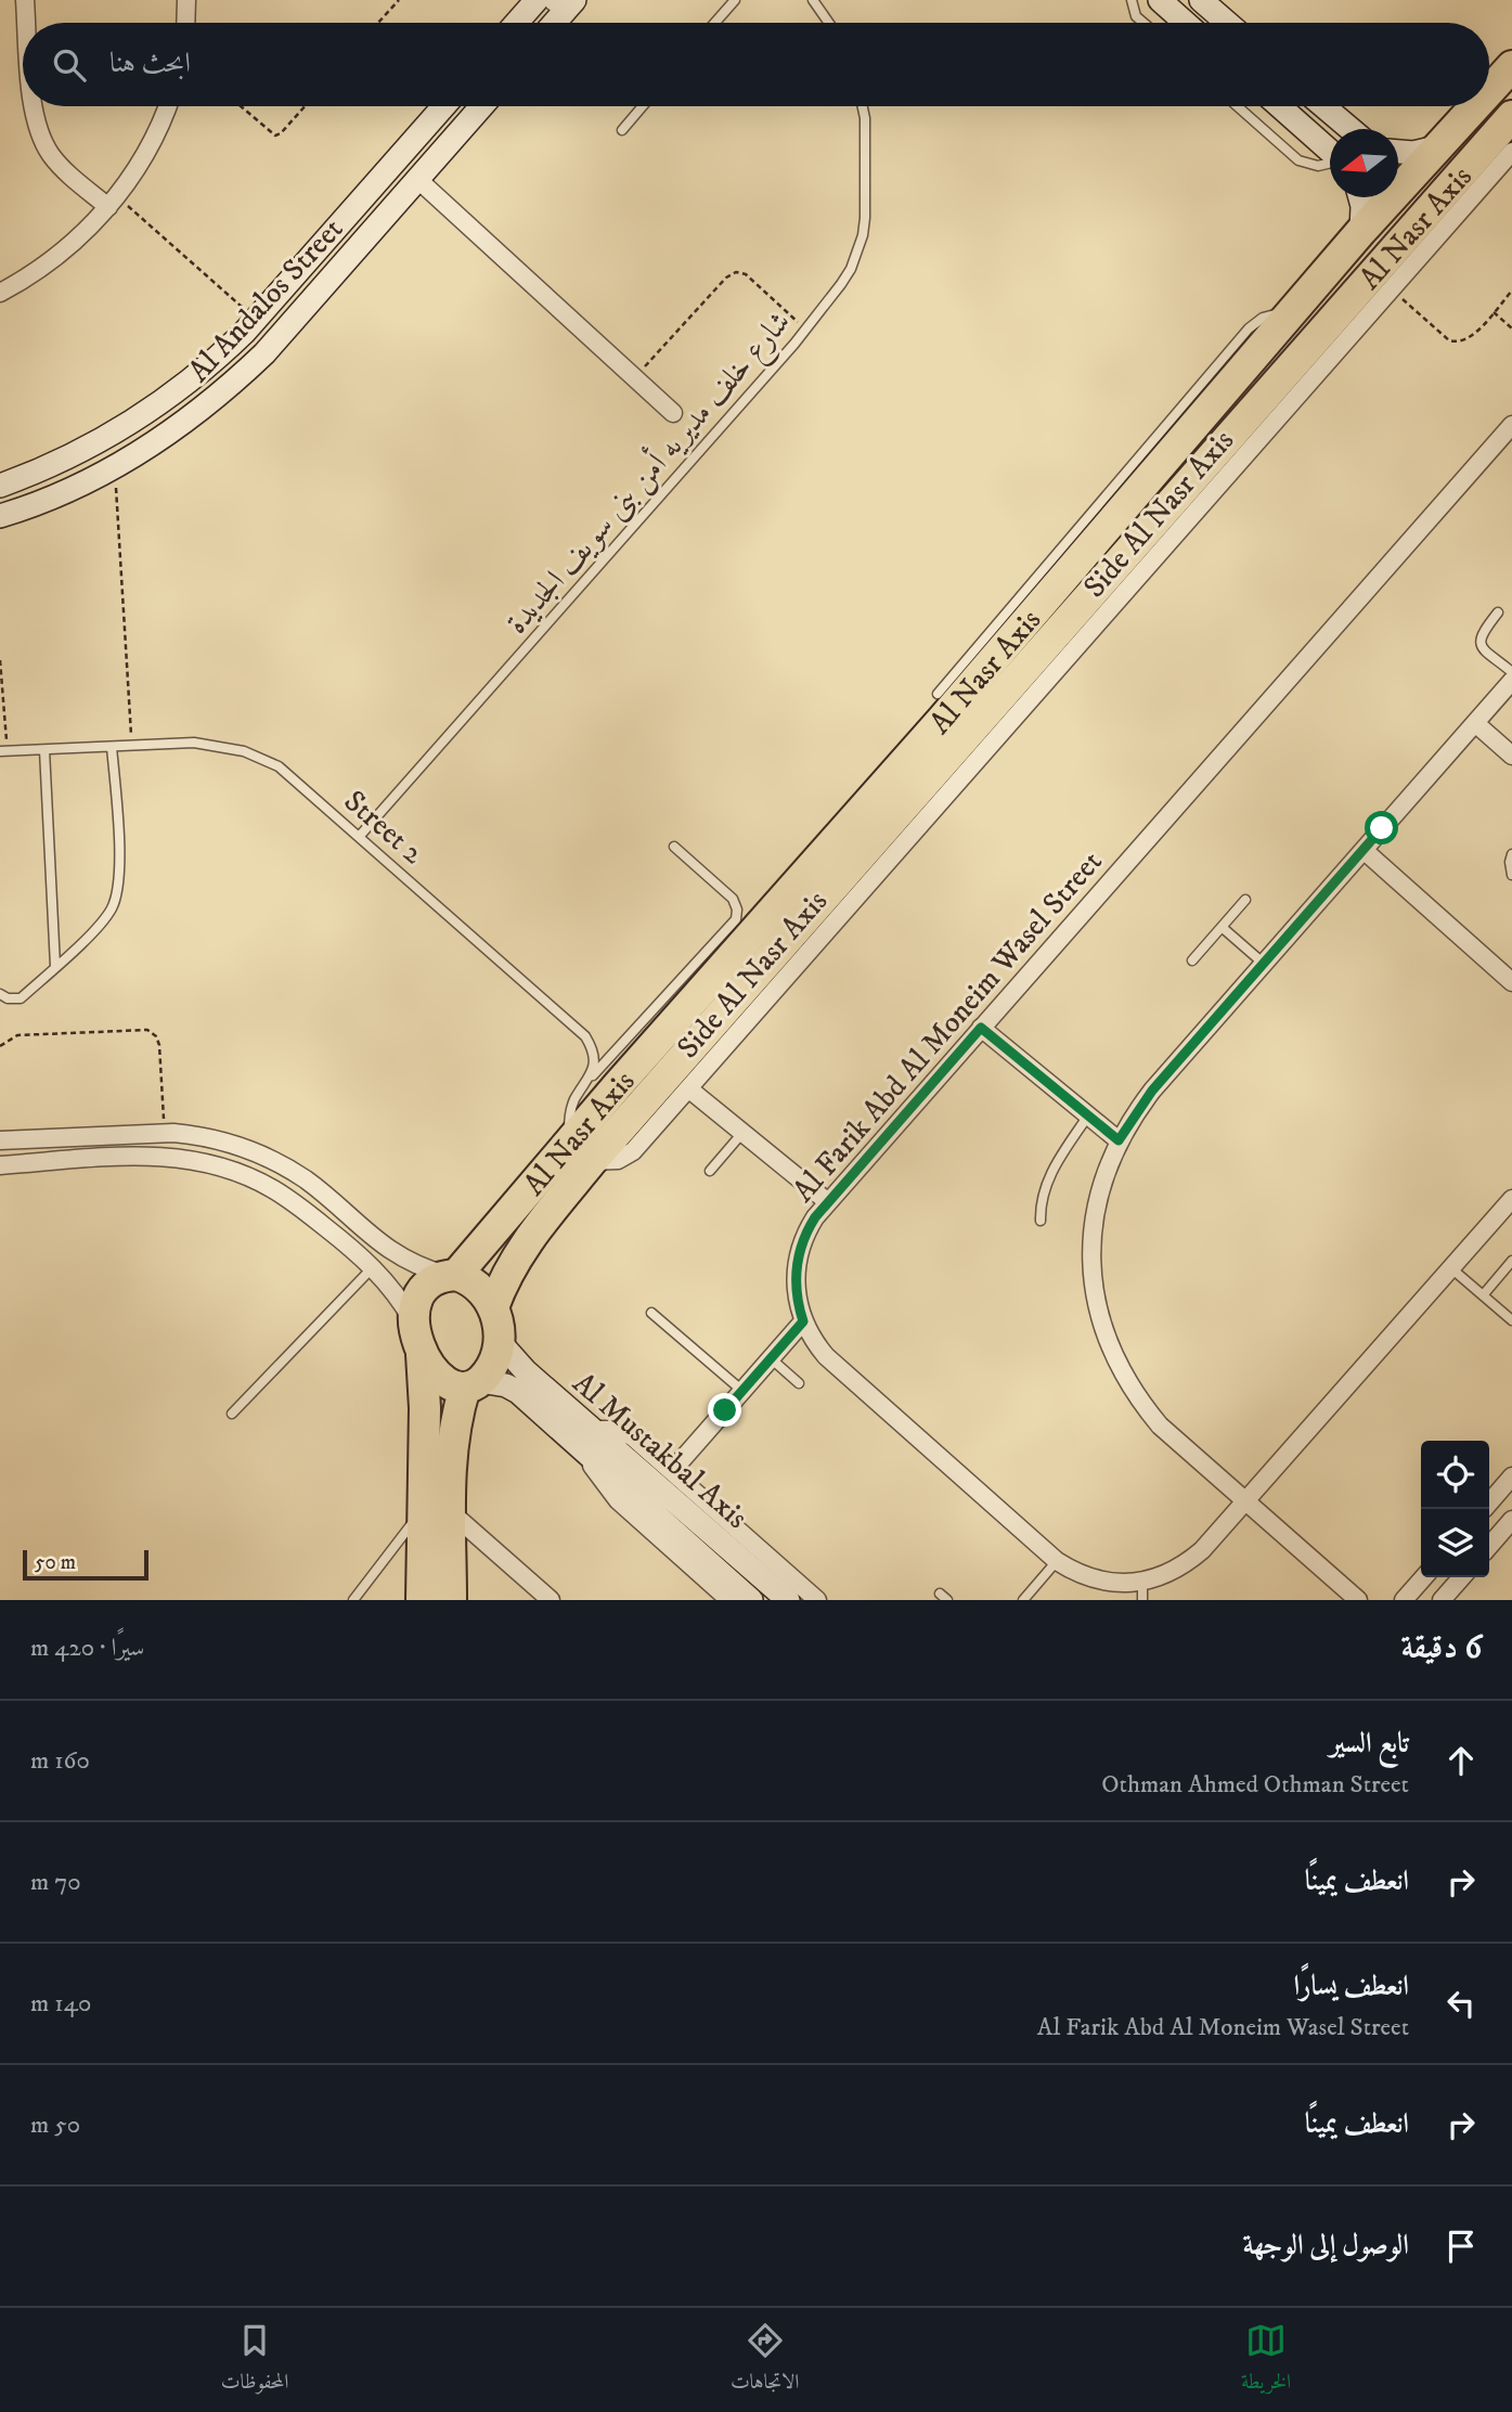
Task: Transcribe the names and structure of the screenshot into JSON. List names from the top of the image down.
{
  "streets": {
    "highway": ["Al Nasr Axis"],
    "street": [
      "Al Andalos Street",
      "Side Al Nasr Axis",
      "Al Farik Abd Al Moneim Wasel Street",
      "Al Mustakbal Axis"
    ],
    "lane": ["شارع خلف مديريه أمن بنى سويف الجديدة", "Street 2"]
  },
  "crossings": [
    ["Al Nasr Axis", "Side Al Nasr Axis"],
    ["Al Nasr Axis", "Al Mustakbal Axis"],
    ["شارع خلف مديريه أمن بنى سويف الجديدة", "Street 2"]
  ],
  "scale_bar": "50 m",
  "north": "left",
  "page": {
    "search": "ابحث هنا",
    "scale": "50 m",
    "heading": ["6 دقيقة", "سيرًا · 420 m"],
    "list": [
      ["تابع السير", "Othman Ahmed Othman Street", "160 m"],
      ["انعطف يمينًا", "70 m"],
      ["انعطف يسارًا", "Al Farik Abd Al Moneim Wasel Street", "140 m"],
      ["انعطف يمينًا", "50 m"],
      "الوصول إلى الوجهة"
    ],
    "nav": ["الخريطة", "الاتجاهات", "المحفوظات"]
  }
}
